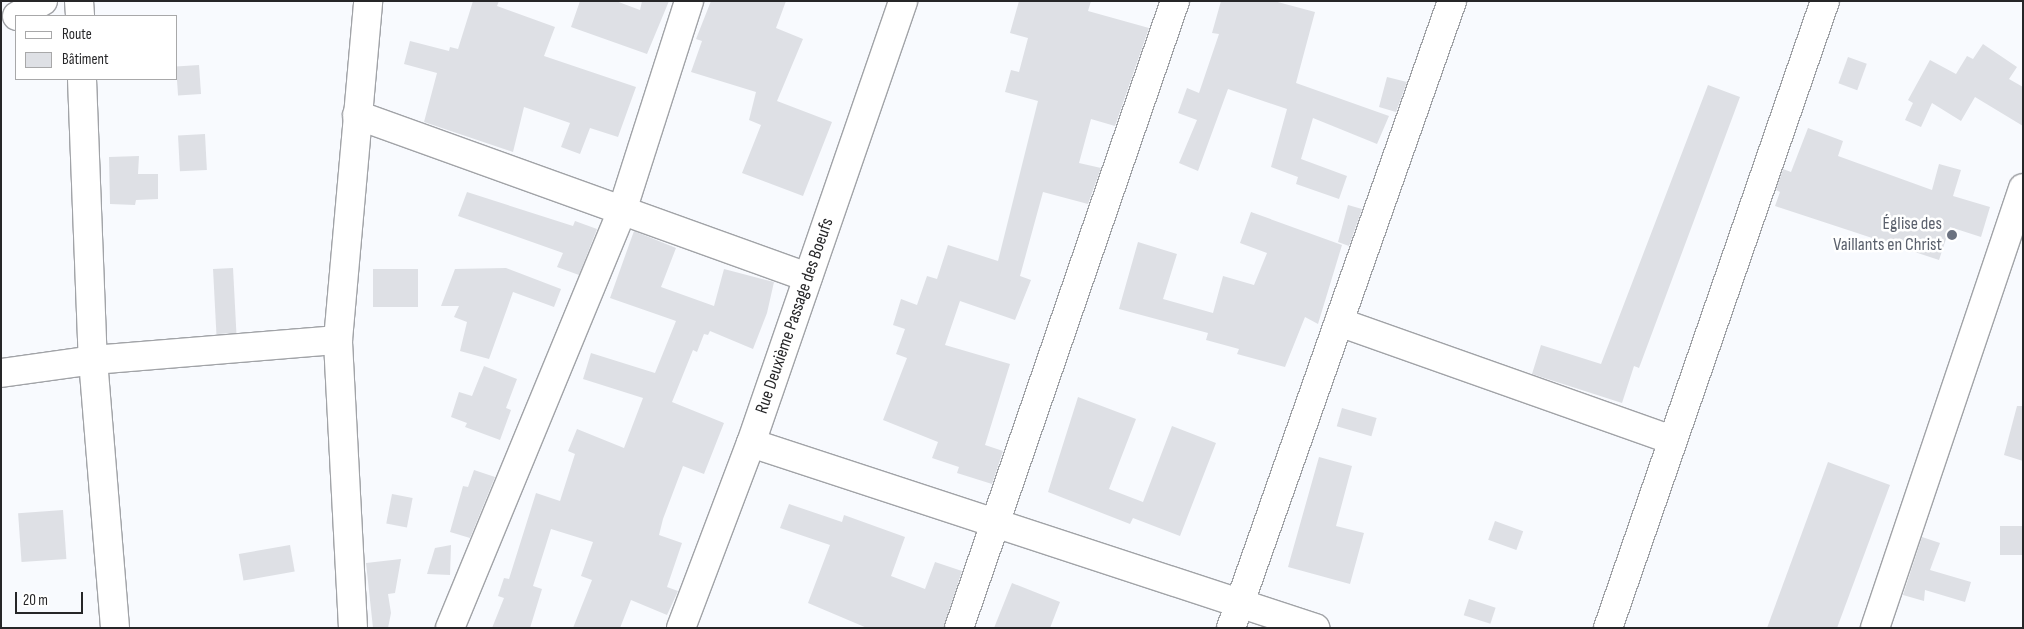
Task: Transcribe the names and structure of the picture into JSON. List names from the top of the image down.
{
  "streets": {
    "street": ["Rue Deuxième Passage des Boeufs"]
  },
  "places": ["Église des Vaillants en Christ"],
  "legend": ["Route", "Bâtiment"],
  "scale_bar": "20 m"
}
